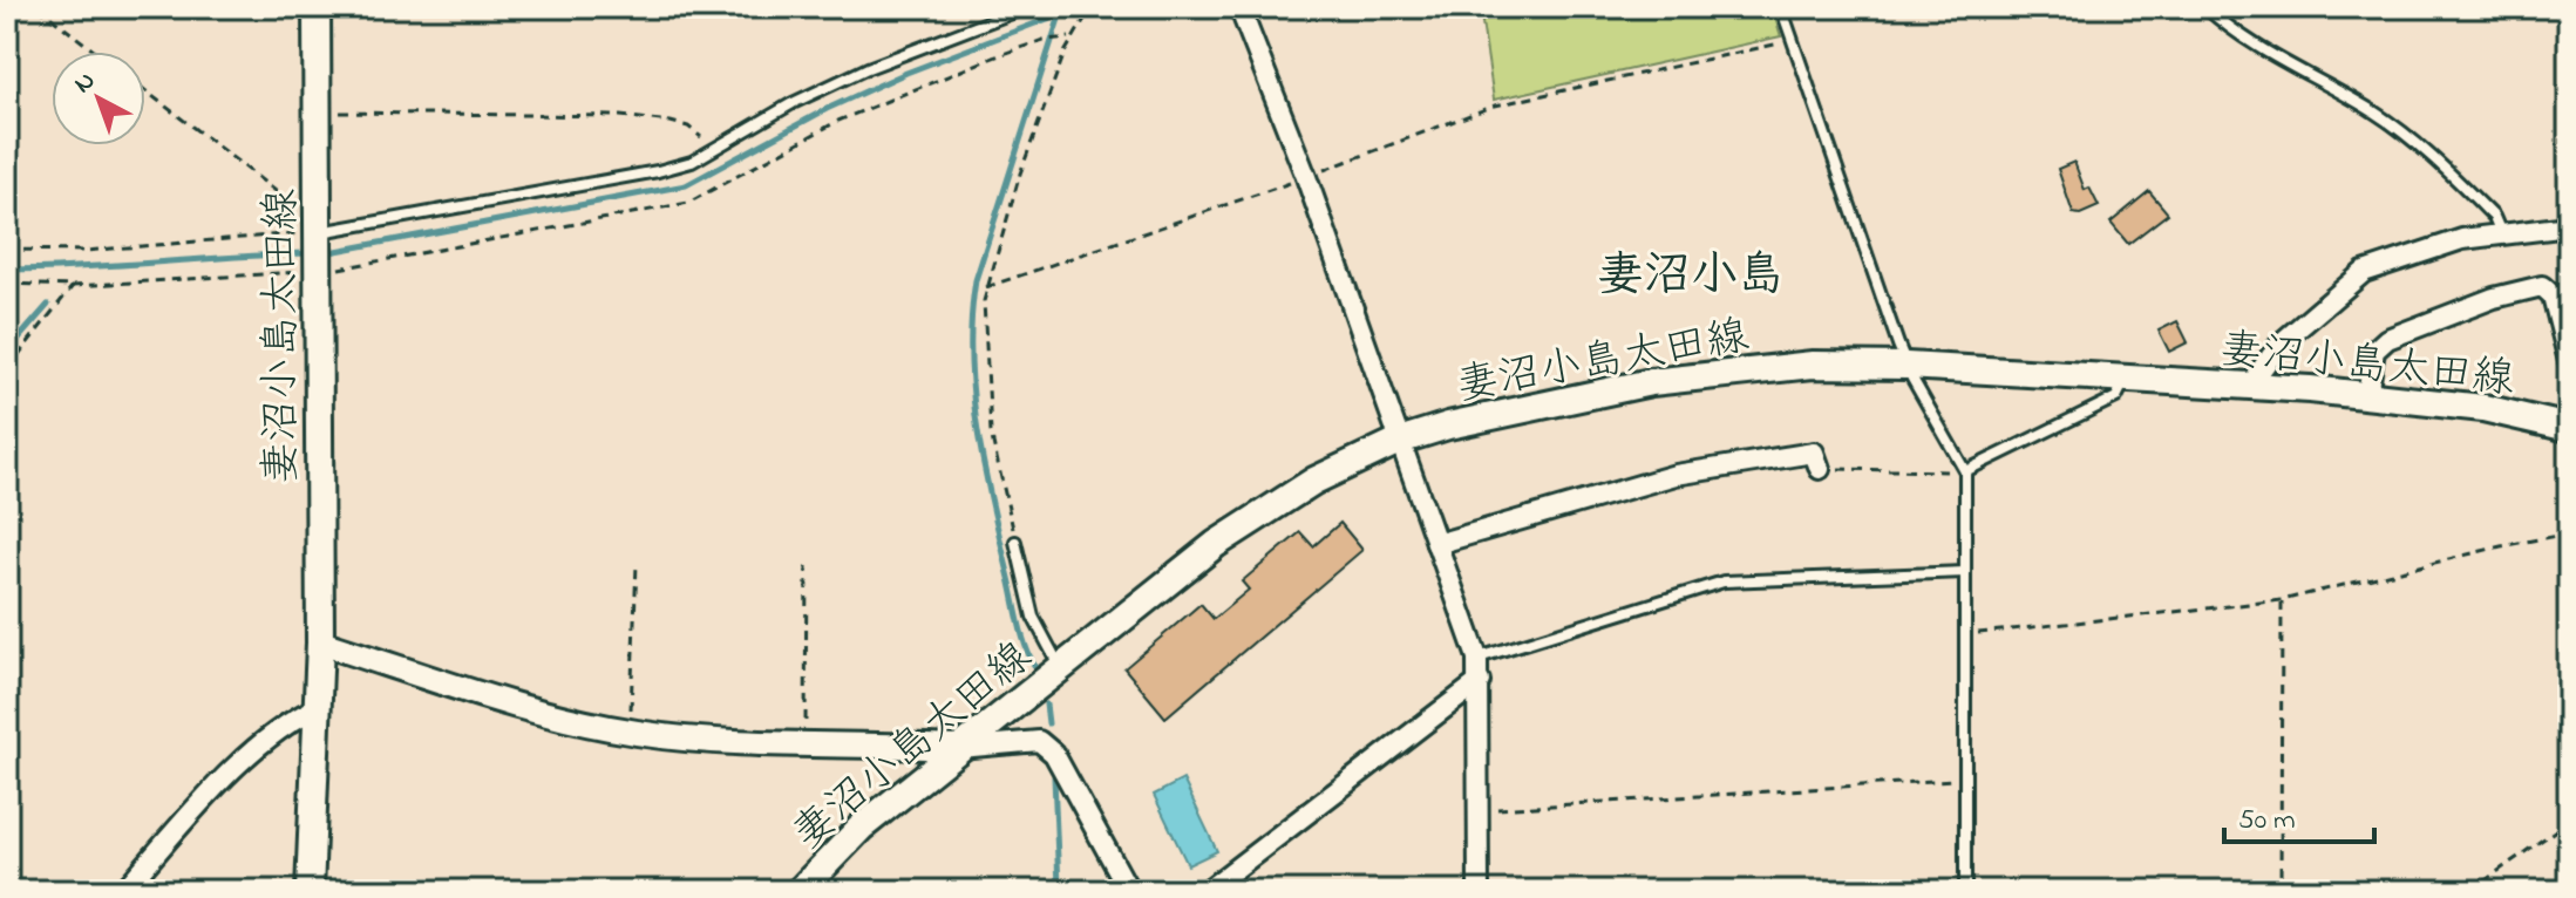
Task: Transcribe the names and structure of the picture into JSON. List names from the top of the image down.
{
  "streets": {
    "main road": ["妻沼小島太田線"]
  },
  "districts": ["妻沼小島"],
  "scale_bar": "50 m",
  "north": "top left"
}
